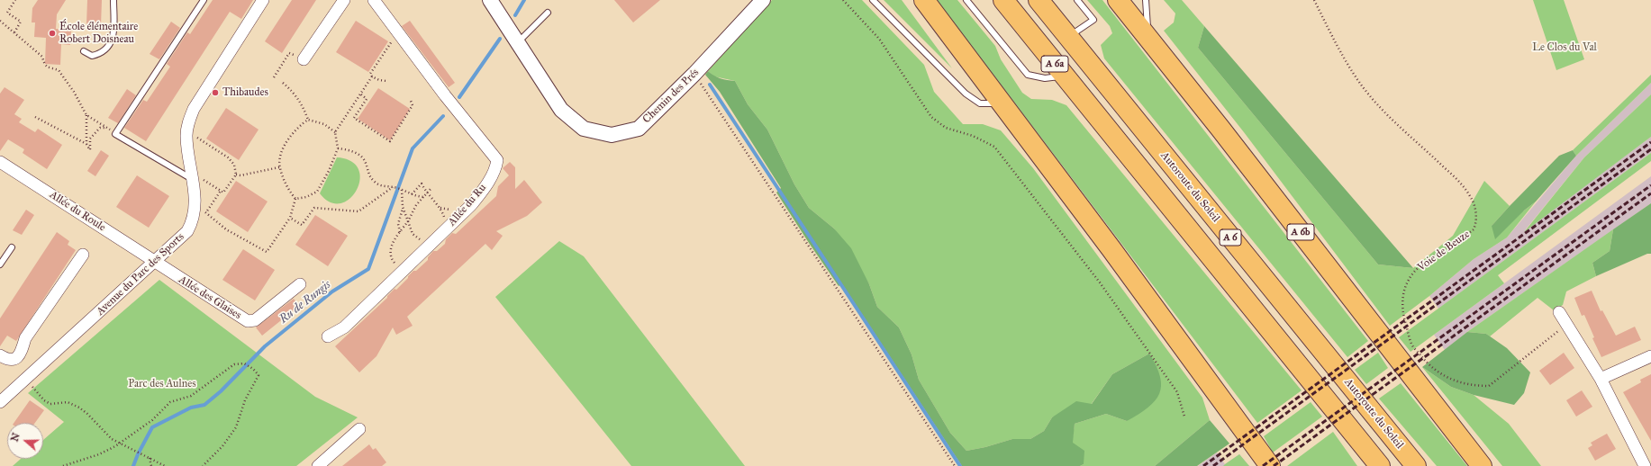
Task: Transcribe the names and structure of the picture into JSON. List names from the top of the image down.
{
  "streets": {
    "highway": [
      "A 6a",
      "Autoroute du Soleil",
      "A 6b",
      "A 6"
    ],
    "street": [
      "Chemin des Prés",
      "Allée du Ru",
      "Allée du Roule",
      "Avenue du Parc des Sports",
      "Allée des Glaises"
    ],
    "path": ["Voie de Beuze"]
  },
  "crossings": [
    ["A 6a", "A 6"],
    ["Allée du Roule", "Avenue du Parc des Sports"],
    ["Allée du Roule", "Allée des Glaises"],
    ["Avenue du Parc des Sports", "Allée des Glaises"]
  ],
  "water": ["Ru de Rungis"],
  "parks": ["Le Clos du Val", "Parc des Aulnes"],
  "places": ["École élémentaire Robert Doisneau", "Thibaudes"],
  "north": "left"
}
